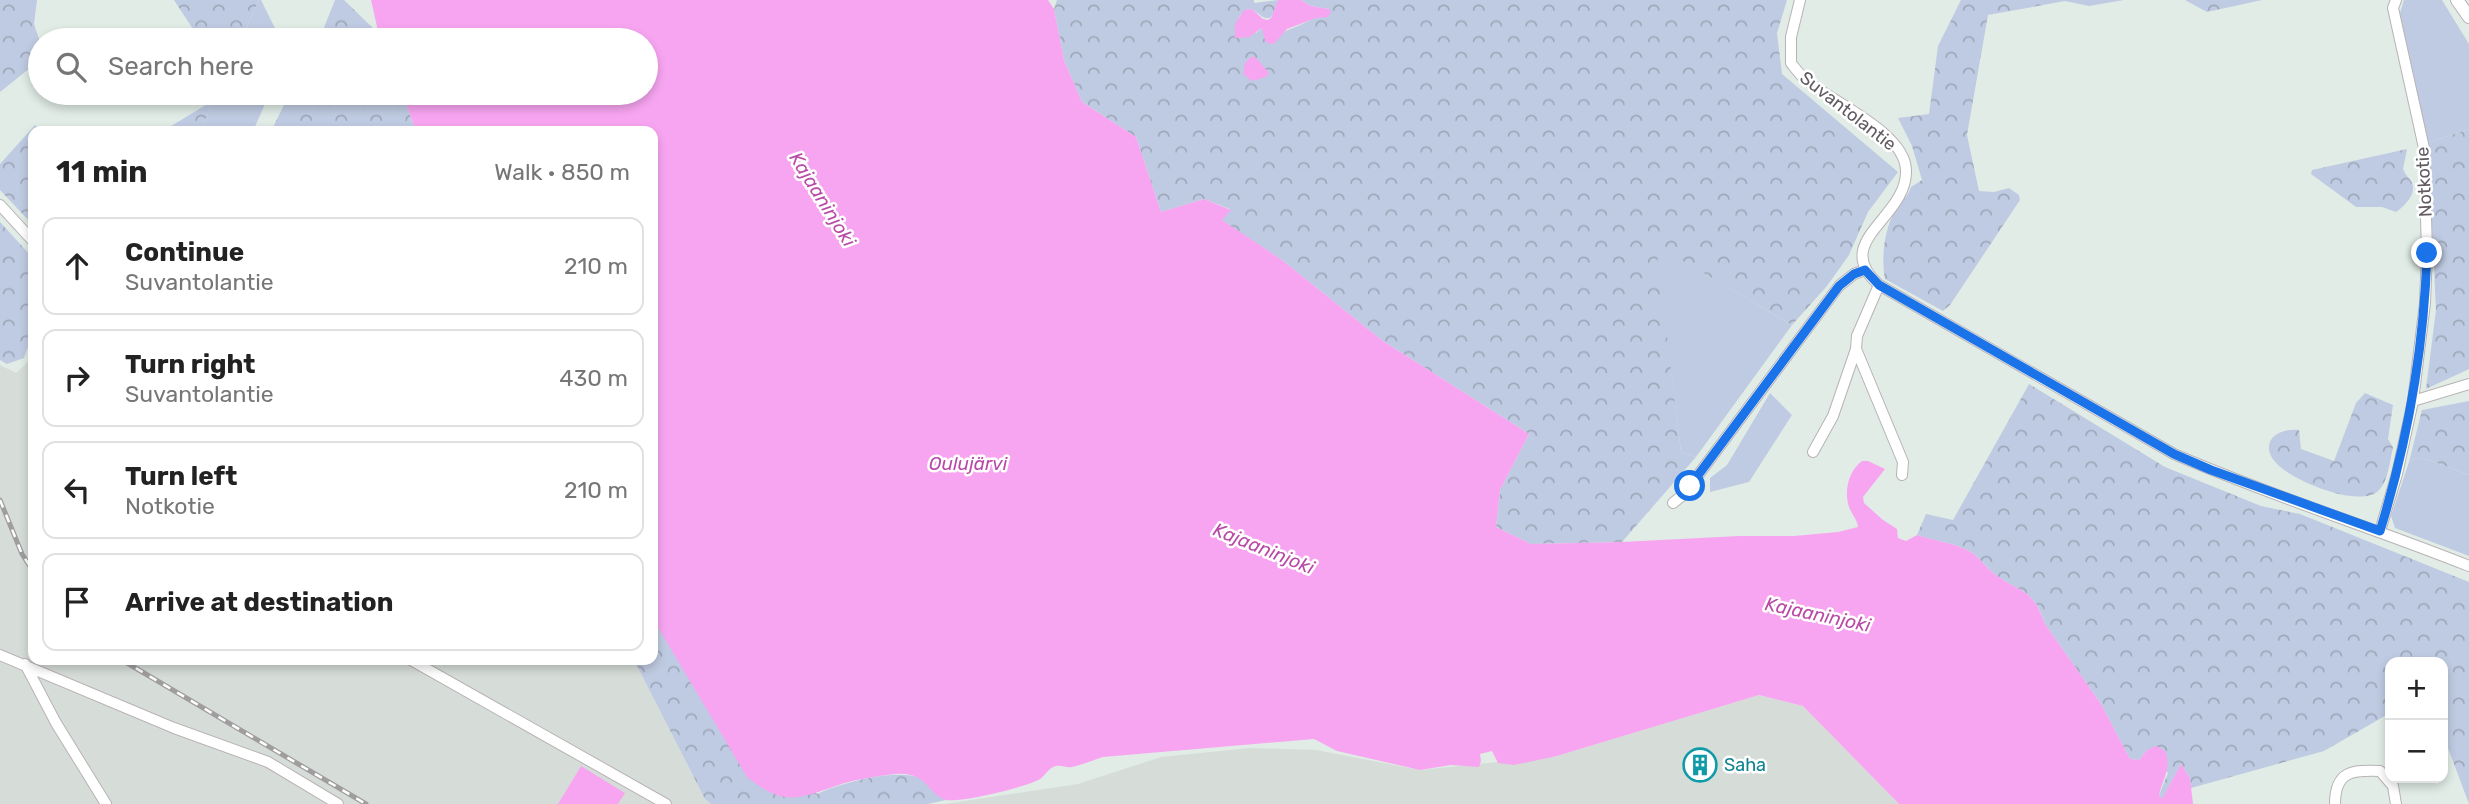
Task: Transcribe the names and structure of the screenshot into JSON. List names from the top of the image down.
{
  "streets": {
    "street": ["Suvantolantie", "Notkotie"]
  },
  "water": ["Kajaaninjoki", "Oulujärvi"],
  "places": {
    "building": ["Saha"]
  },
  "page": {
    "search": "Search here",
    "heading": ["11 min", "Walk · 850 m"],
    "list": [
      ["Continue", "Suvantolantie", "210 m"],
      ["Turn right", "Suvantolantie", "430 m"],
      ["Turn left", "Notkotie", "210 m"],
      "Arrive at destination"
    ],
    "map_buttons": ["+", "−"]
  }
}
